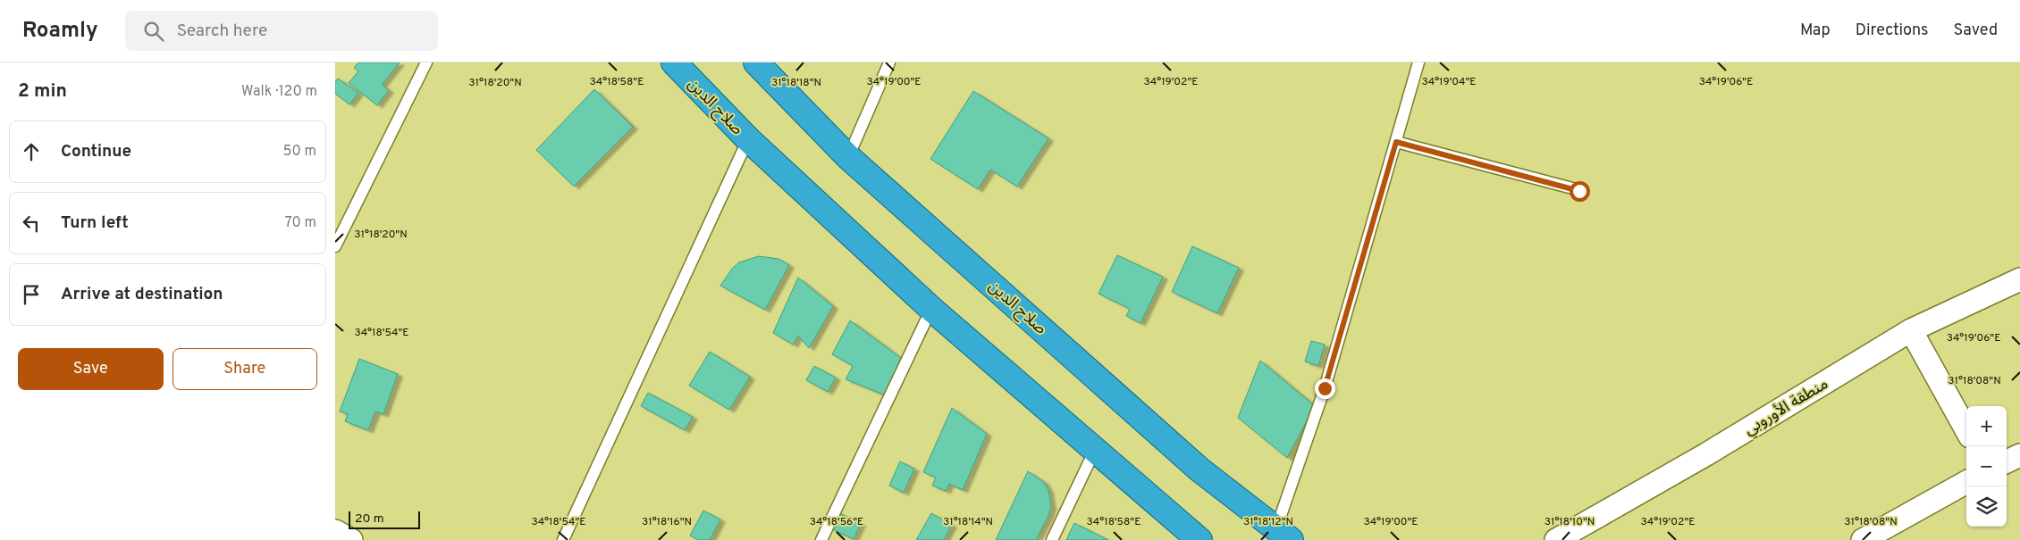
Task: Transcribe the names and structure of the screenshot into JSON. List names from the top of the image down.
{
  "streets": {
    "highway": ["صلاح الدين"],
    "street": ["منطقة الأوروبي"]
  },
  "scale_bar": "20 m",
  "page": {
    "header": "Roamly",
    "search": "Search here",
    "nav": ["Map", "Directions", "Saved"],
    "heading": ["2 min", "Walk · 120 m"],
    "list": [
      ["Continue", "50 m"],
      ["Turn left", "70 m"],
      "Arrive at destination"
    ],
    "buttons": ["Save", "Share"],
    "map_buttons": ["+", "−"],
    "scale": "20 m"
  },
  "coordinates": [
    "34°18'58\"E",
    "34°19'00\"E",
    "34°19'02\"E",
    "34°19'04\"E",
    "34°19'06\"E",
    "31°18'20\"N",
    "31°18'18\"N",
    "34°18'54\"E",
    "31°18'08\"N",
    "31°18'16\"N",
    "31°18'14\"N",
    "31°18'12\"N",
    "31°18'10\"N",
    "34°18'56\"E"
  ]
}
